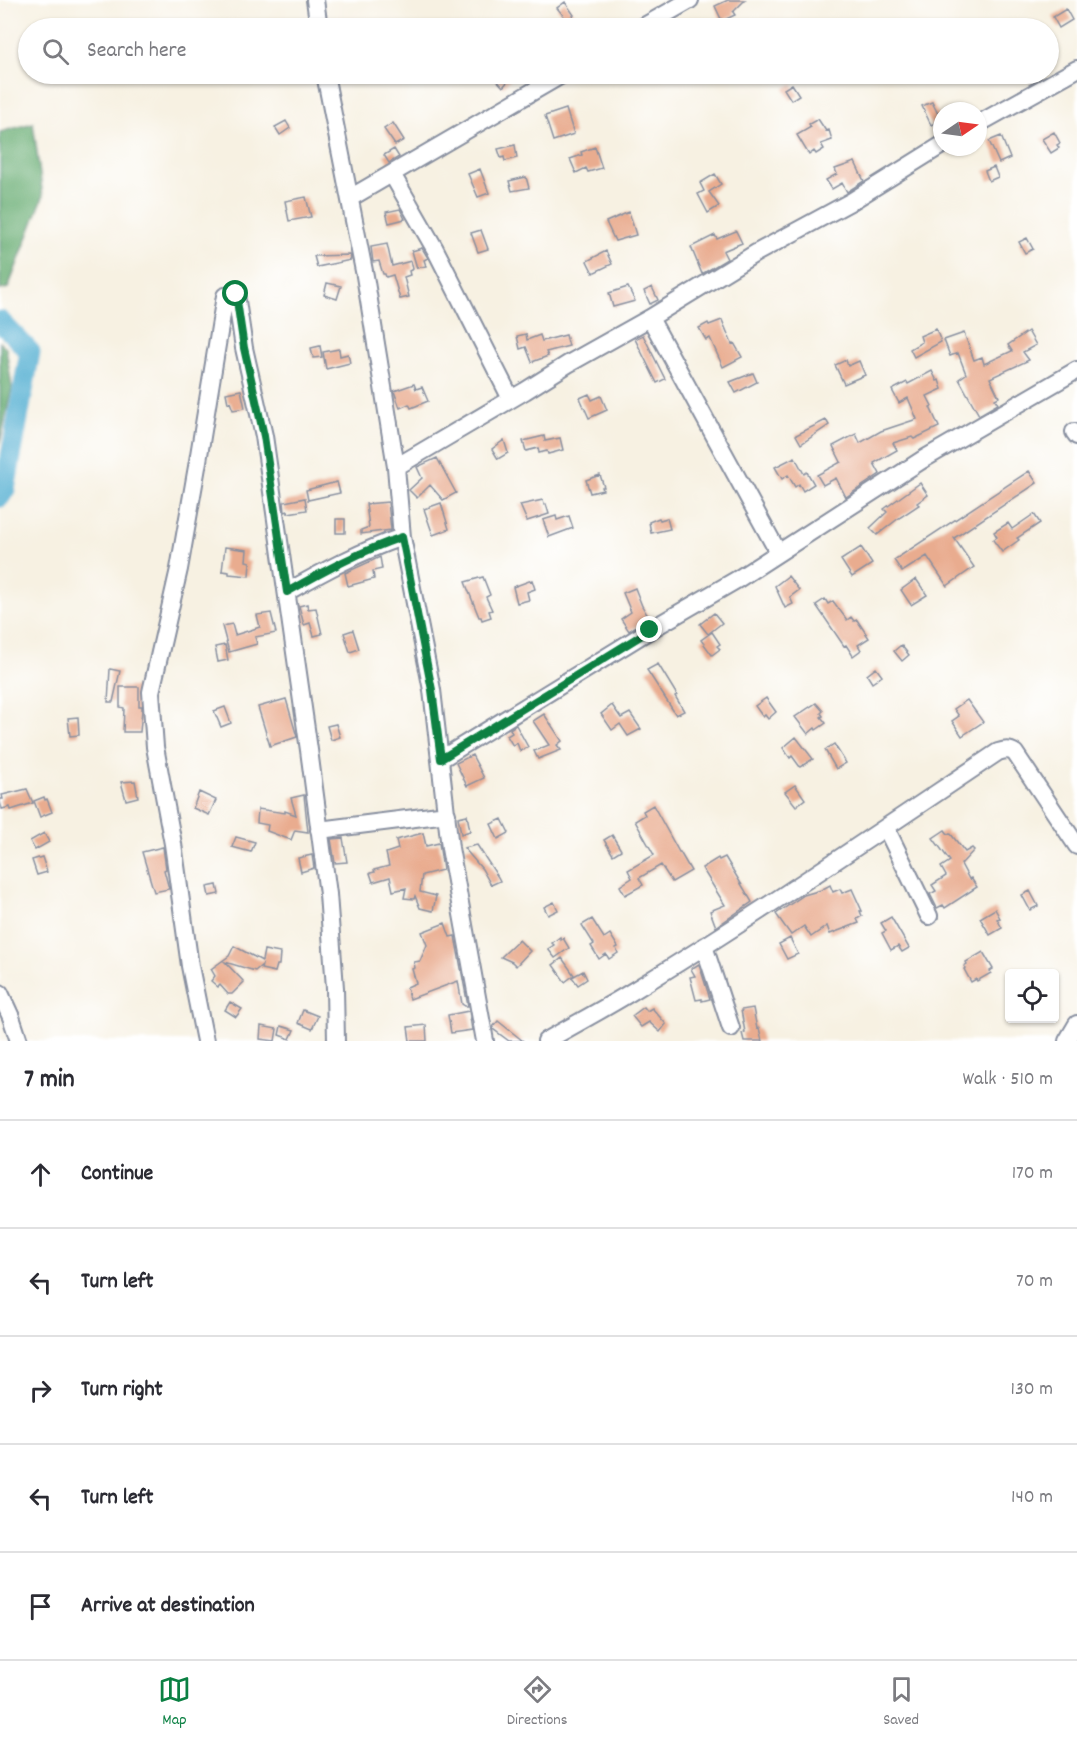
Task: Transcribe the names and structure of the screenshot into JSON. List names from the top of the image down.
{
  "north": "right",
  "page": {
    "search": "Search here",
    "heading": ["7 min", "Walk · 510 m"],
    "list": [
      ["Continue", "170 m"],
      ["Turn left", "70 m"],
      ["Turn right", "130 m"],
      ["Turn left", "140 m"],
      "Arrive at destination"
    ],
    "nav": ["Map", "Directions", "Saved"]
  }
}
